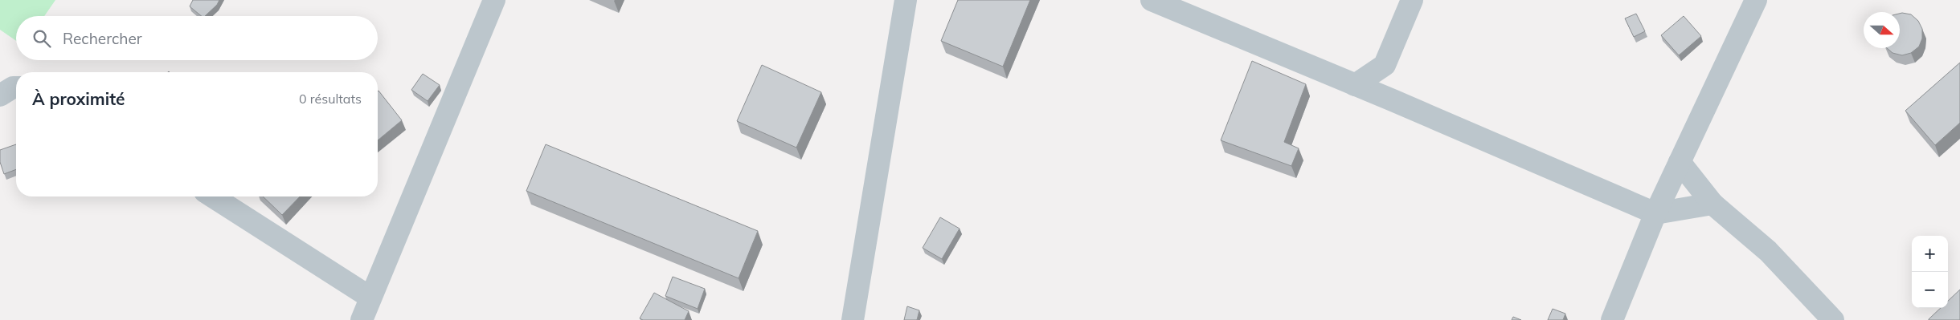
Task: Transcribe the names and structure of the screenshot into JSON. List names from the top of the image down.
{
  "north": "right",
  "page": {
    "search": "Rechercher",
    "heading": ["À proximité", "0 résultats"],
    "map_buttons": ["+", "−"]
  }
}
